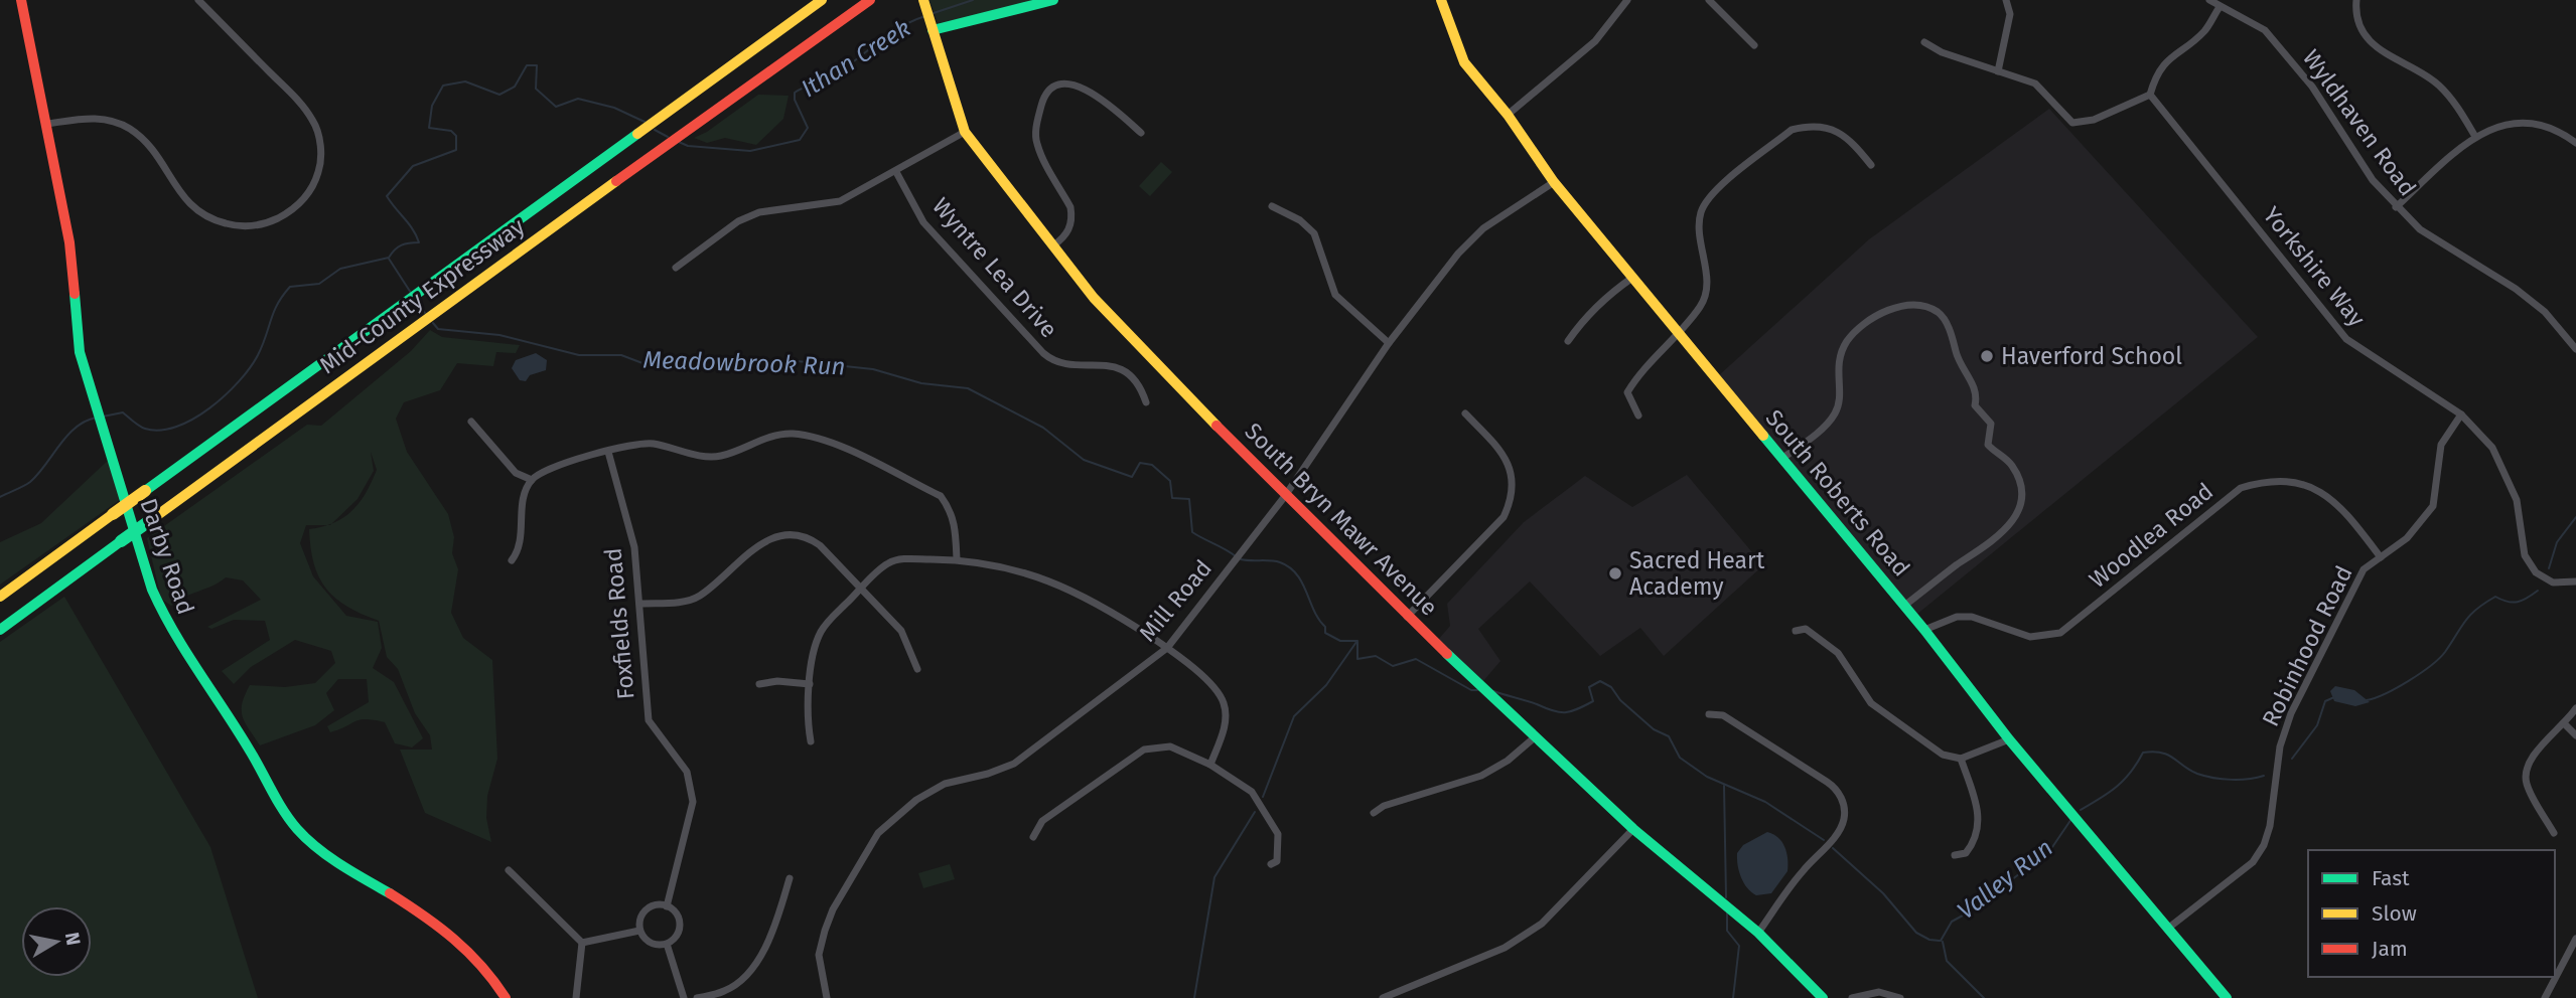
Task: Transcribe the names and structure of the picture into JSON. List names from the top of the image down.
{
  "streets": {
    "main road": [
      "Mid-County Expressway",
      "South Roberts Road",
      "South Bryn Mawr Avenue",
      "Darby Road"
    ],
    "street": [
      "Wyldhaven Road",
      "Yorkshire Way",
      "Wyntre Lea Drive",
      "Woodlea Road",
      "Mill Road",
      "Foxfields Road",
      "Robinhood Road"
    ]
  },
  "crossings": [
    ["Yorkshire Way", "Robinhood Road"],
    ["South Roberts Road", "Woodlea Road"],
    ["South Roberts Road", "Mill Road"],
    ["South Roberts Road", "Robinhood Road"],
    ["South Bryn Mawr Avenue", "Mill Road"],
    ["Woodlea Road", "Robinhood Road"]
  ],
  "water": ["Ithan Creek", "Meadowbrook Run", "Valley Run"],
  "places": ["Haverford School", "Sacred Heart Academy"],
  "legend": ["Fast", "Slow", "Jam"],
  "north": "right"
}
